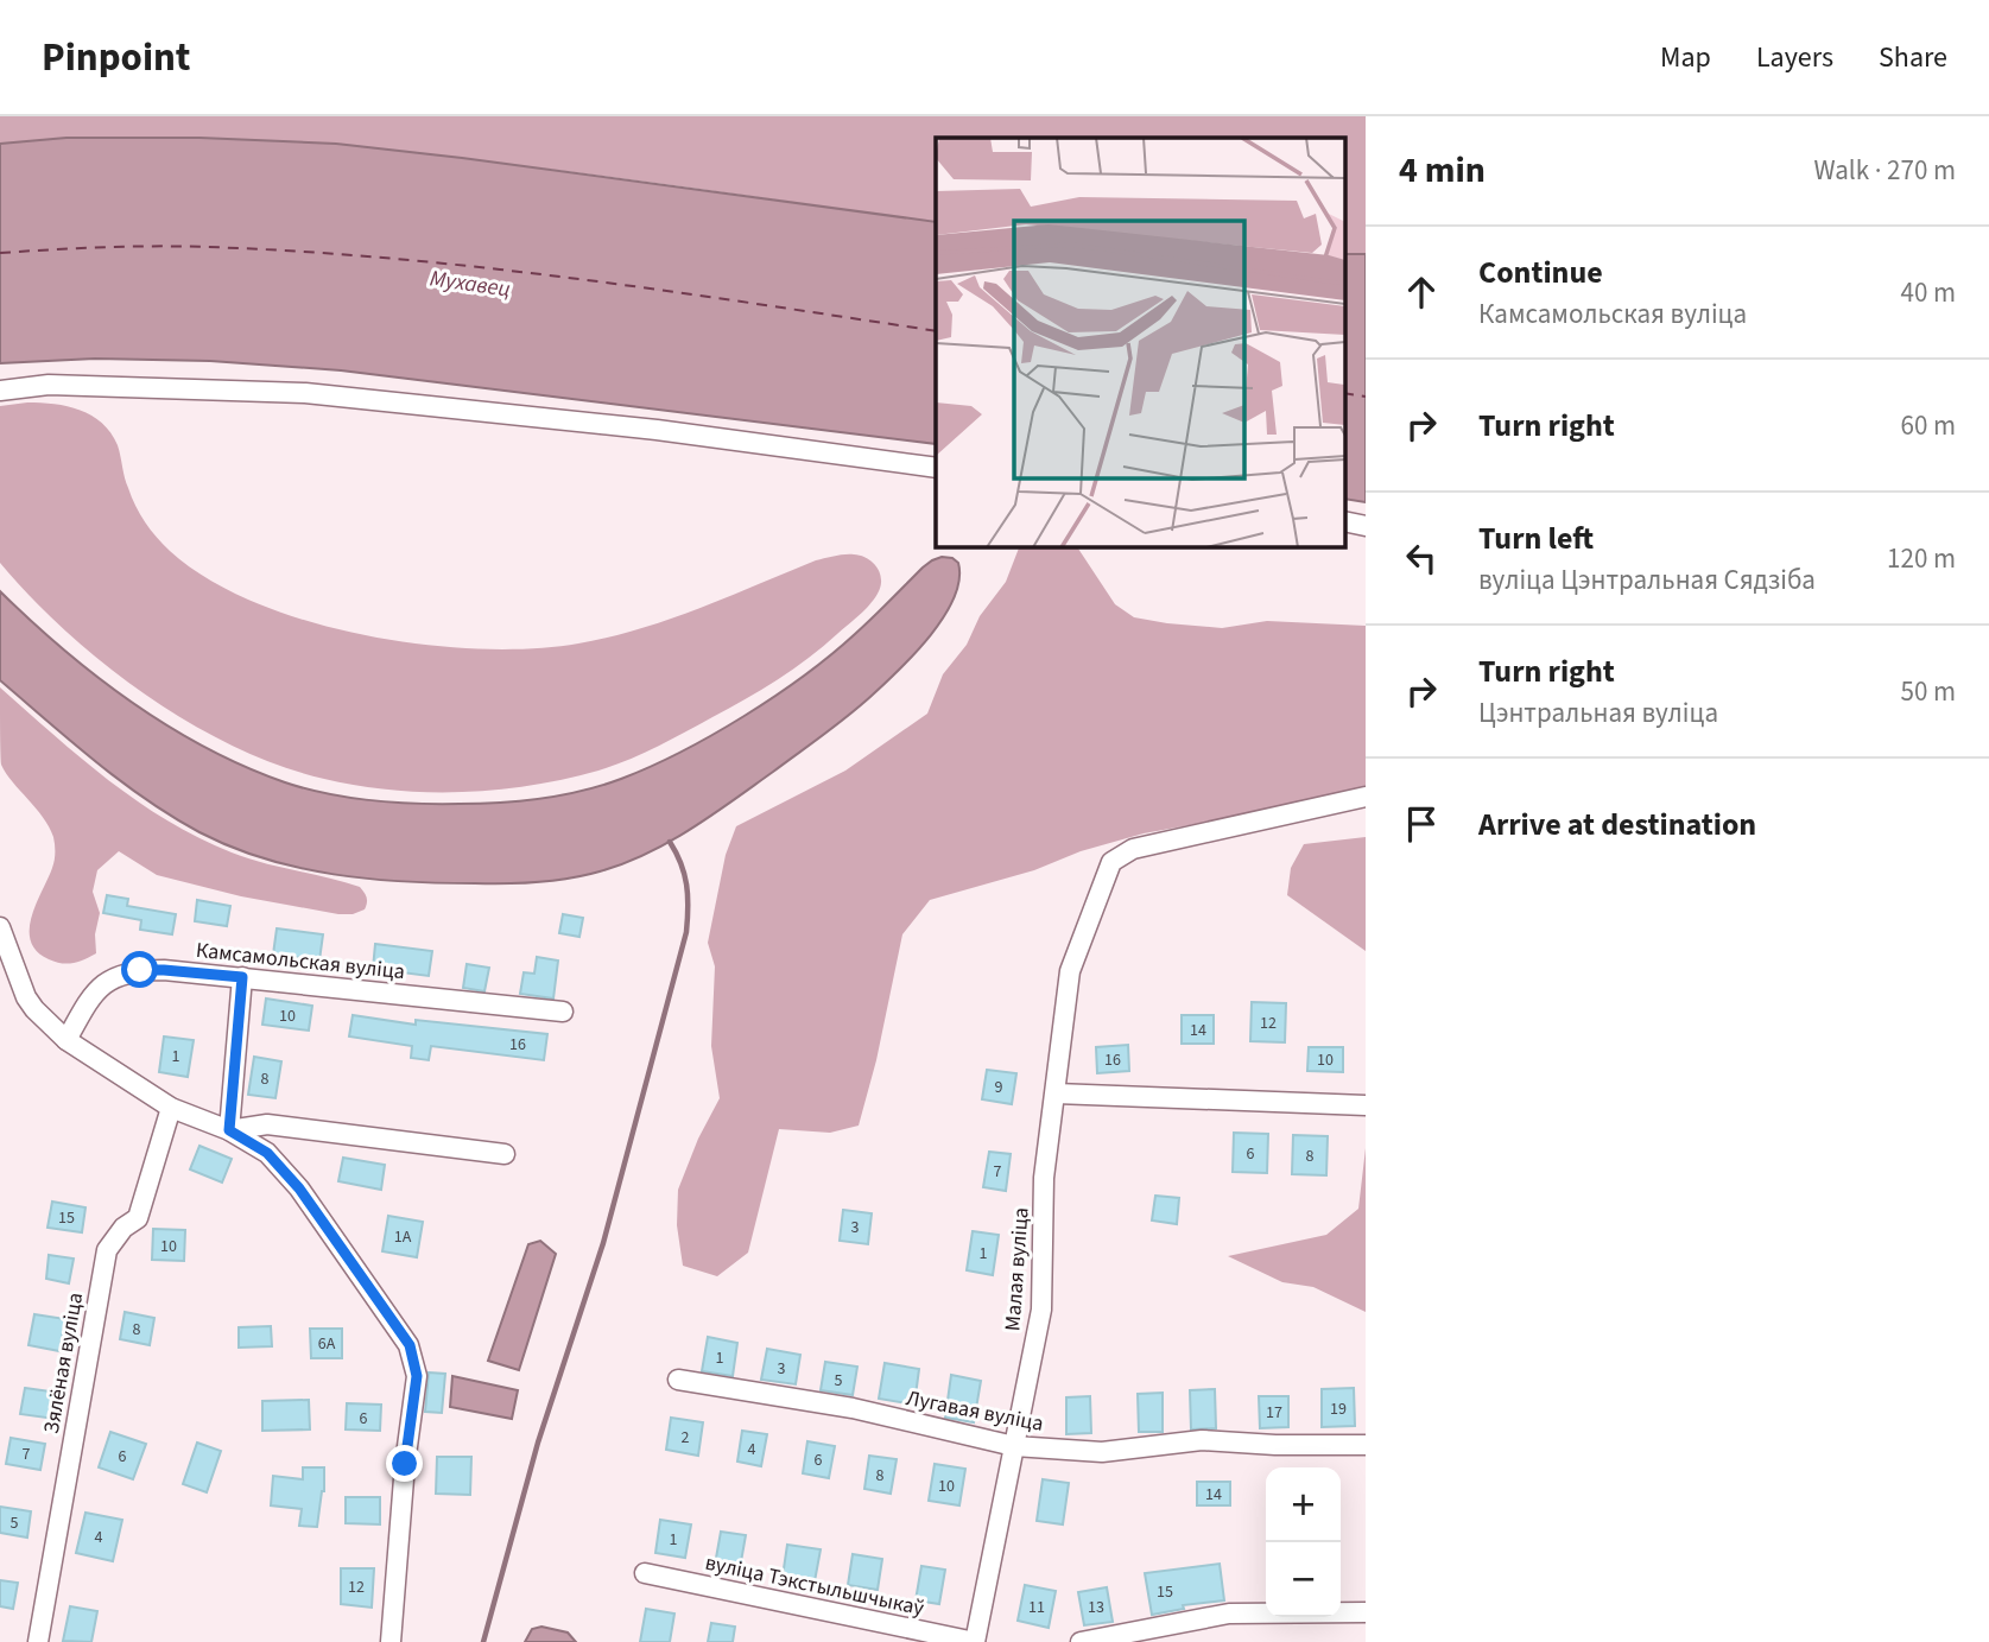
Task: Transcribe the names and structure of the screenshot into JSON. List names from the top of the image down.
{
  "streets": {
    "street": [
      "Камсамольская вуліца",
      "Малая вуліца",
      "Зялёная вуліца",
      "Лугавая вуліца",
      "вуліца Тэкстыльшчыкаў"
    ]
  },
  "crossings": [
    ["Малая вуліца", "Лугавая вуліца"],
    ["Малая вуліца", "вуліца Тэкстыльшчыкаў"]
  ],
  "water": ["Мухавец"],
  "house_numbers": [
    "10",
    "12",
    "14",
    "16",
    "1",
    "16",
    "10",
    "8",
    "9",
    "6",
    "8",
    "7",
    "15",
    "3",
    "1А",
    "10",
    "1",
    "8",
    "6А",
    "1",
    "3",
    "5",
    "19",
    "17",
    "6",
    "2",
    "4",
    "7",
    "6",
    "6",
    "8",
    "10",
    "14",
    "5",
    "4",
    "1",
    "12",
    "15",
    "11",
    "13"
  ],
  "page": {
    "header": "Pinpoint",
    "nav": ["Map", "Layers", "Share"],
    "heading": ["4 min", "Walk · 270 m"],
    "list": [
      ["Continue", "Камсамольская вуліца", "40 m"],
      ["Turn right", "60 m"],
      ["Turn left", "вуліца Цэнтральная Сядзіба", "120 m"],
      ["Turn right", "Цэнтральная вуліца", "50 m"],
      "Arrive at destination"
    ],
    "map_buttons": ["+", "−"]
  }
}
